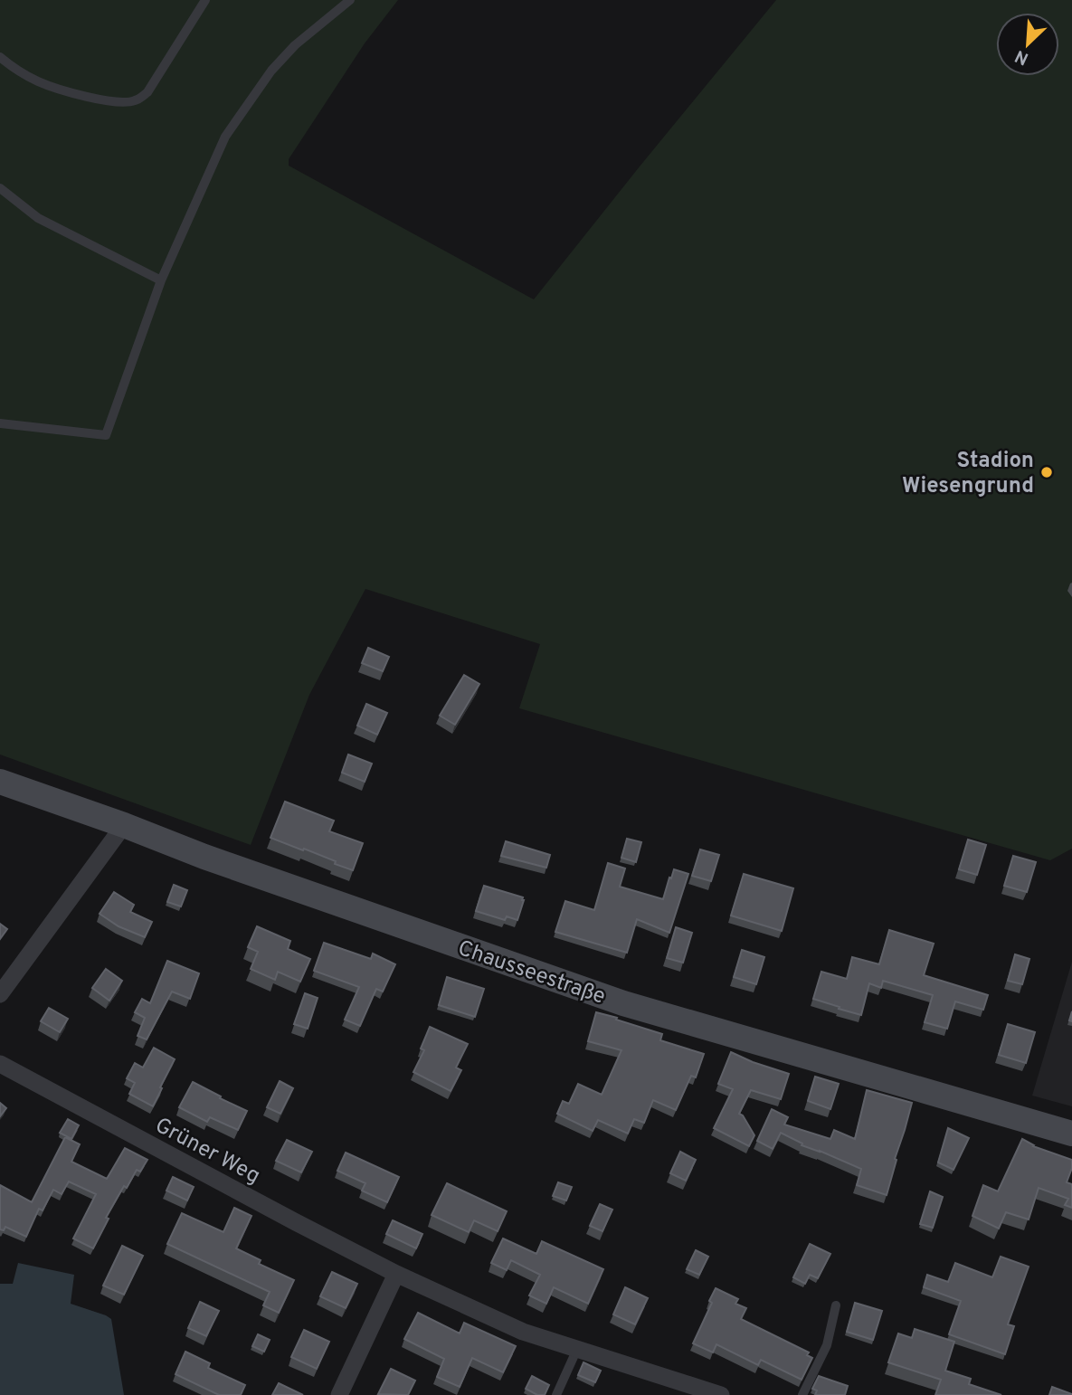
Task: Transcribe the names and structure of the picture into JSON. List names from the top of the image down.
{
  "streets": {
    "main road": ["Chausseestraße"],
    "street": ["Grüner Weg"]
  },
  "places": ["Stadion Wiesengrund"],
  "north": "bottom left"
}
